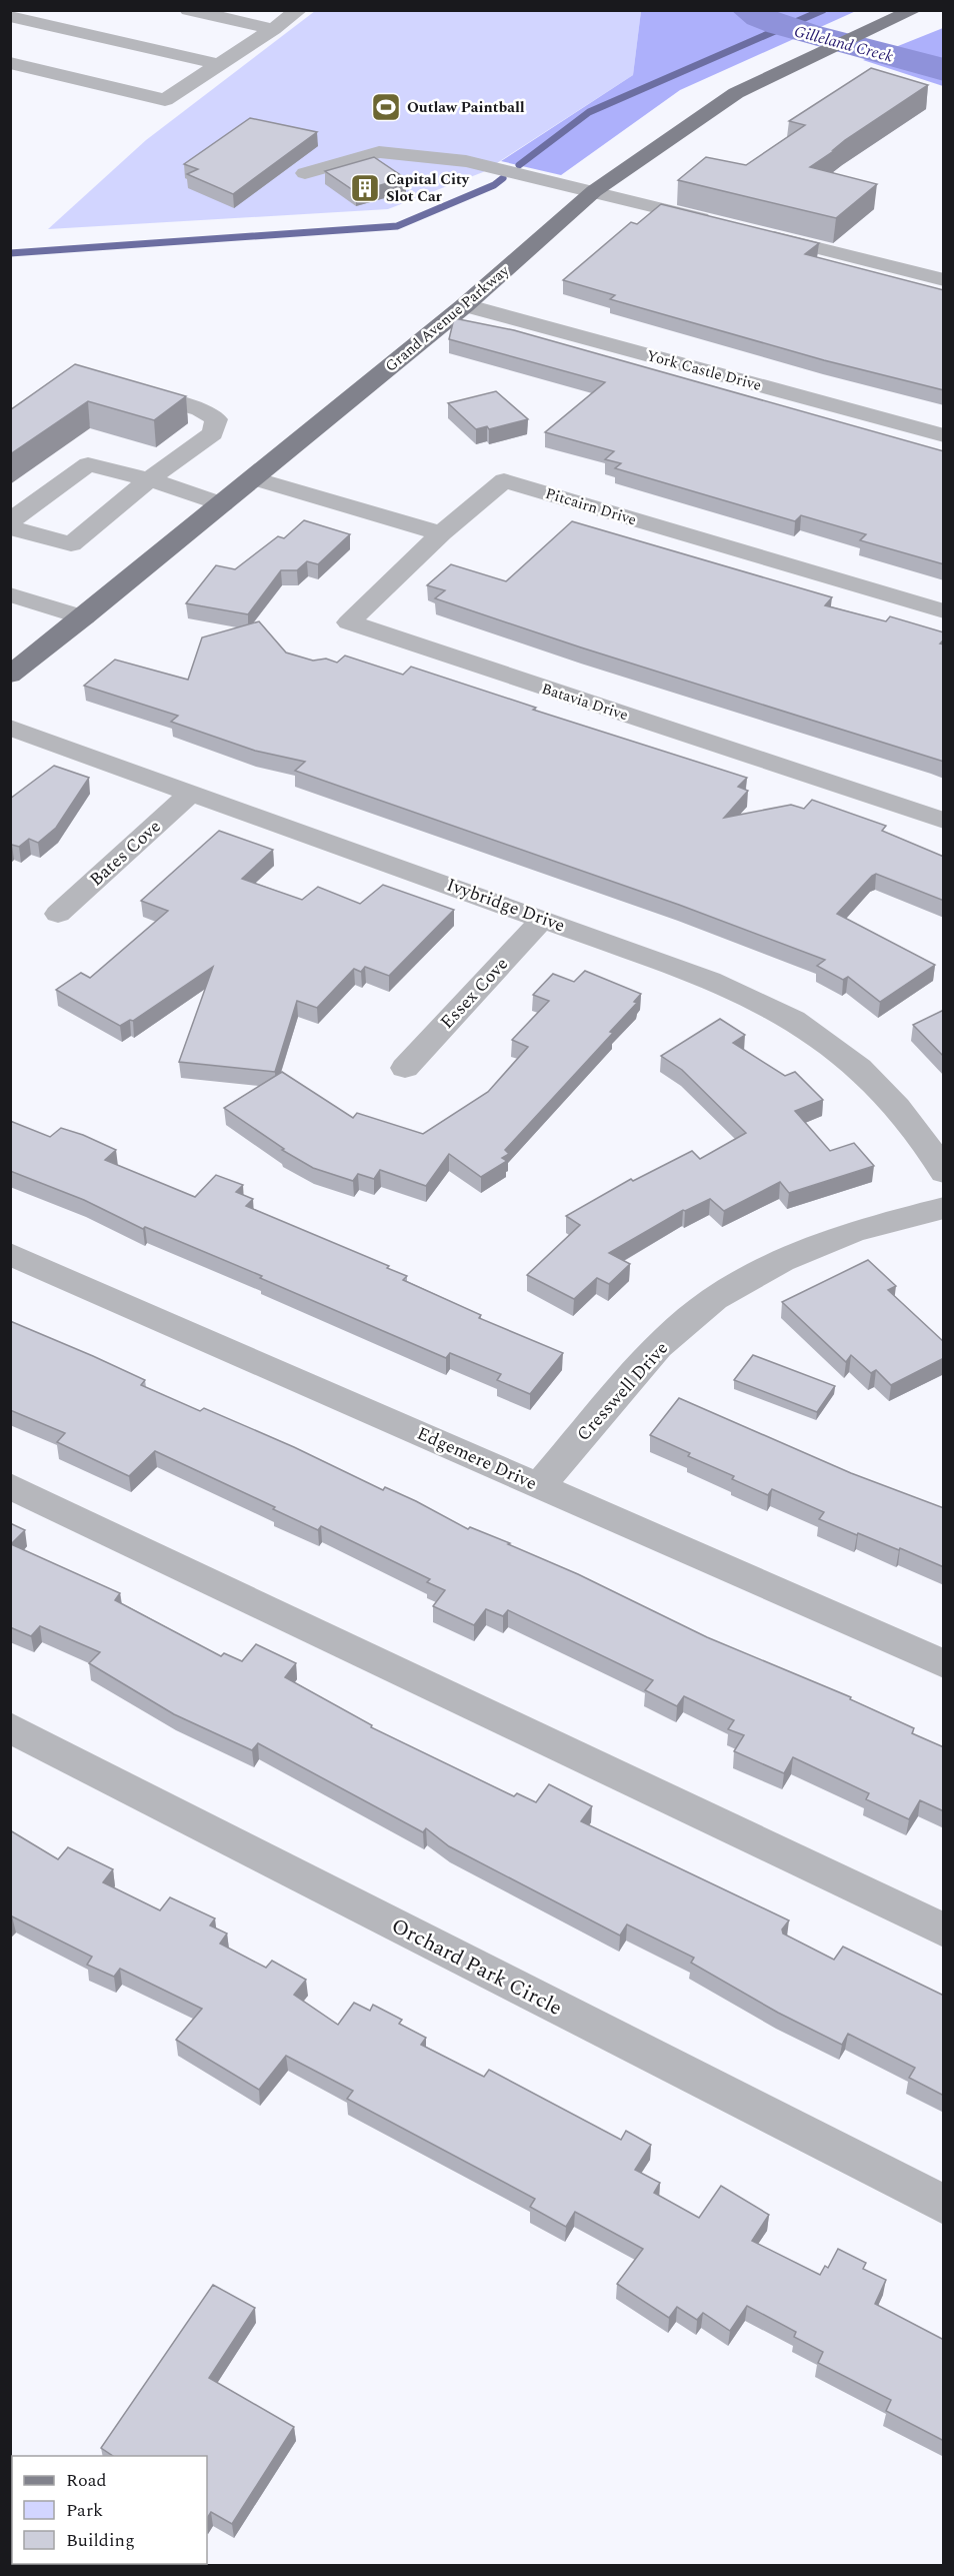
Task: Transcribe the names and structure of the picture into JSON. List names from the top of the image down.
{
  "streets": {
    "main road": ["Grand Avenue Parkway"],
    "street": [
      "York Castle Drive",
      "Pitcairn Drive",
      "Batavia Drive",
      "Bates Cove",
      "Ivybridge Drive",
      "Essex Cove",
      "Cresswell Drive",
      "Edgemere Drive",
      "Orchard Park Circle"
    ]
  },
  "crossings": [
    ["Grand Avenue Parkway", "York Castle Drive"],
    ["Pitcairn Drive", "Batavia Drive"],
    ["Bates Cove", "Ivybridge Drive"],
    ["Ivybridge Drive", "Essex Cove"],
    ["Cresswell Drive", "Edgemere Drive"]
  ],
  "water": ["Gilleland Creek"],
  "places": {
    "sports": ["Outlaw Paintball"],
    "building": ["Capital City Slot Car"]
  },
  "legend": ["Road", "Park", "Building"]
}
